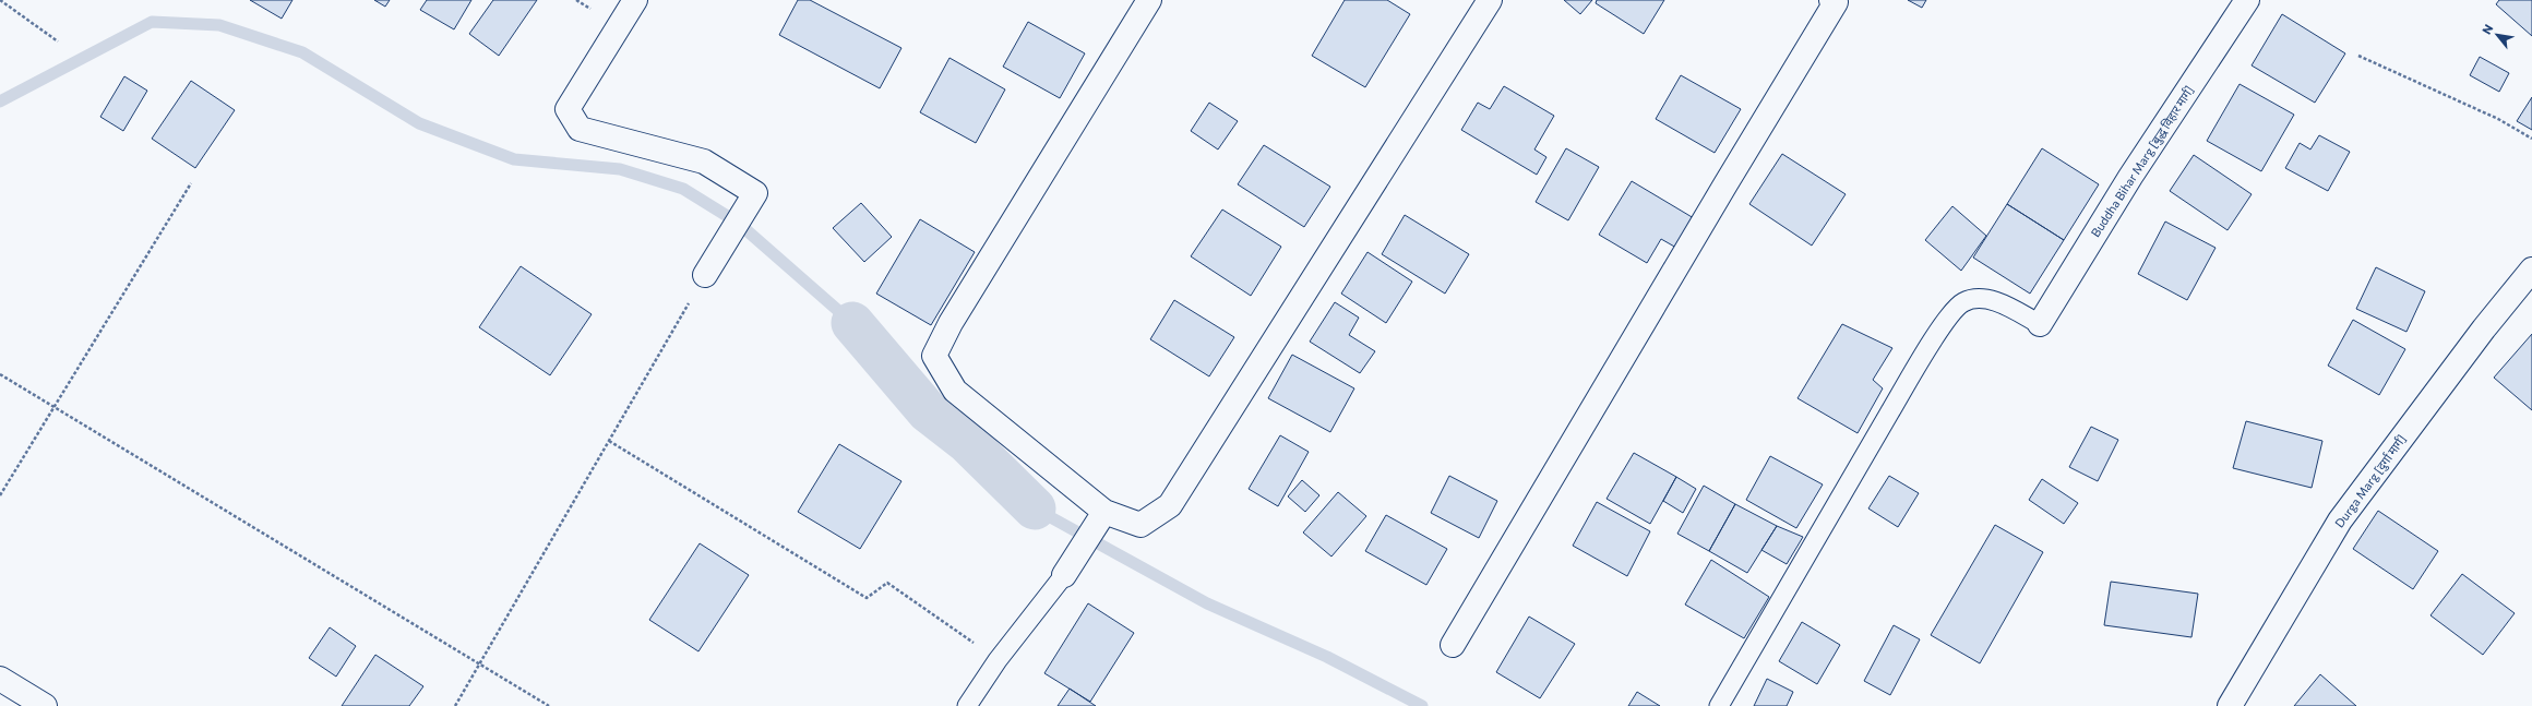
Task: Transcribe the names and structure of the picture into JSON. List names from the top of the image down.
{
  "streets": {
    "street": ["Buddha Bihar Marg [बुद्ध विहार मार्ग]", "Durga Marg [दुर्गा मार्ग]"]
  },
  "north": "top left"
}
